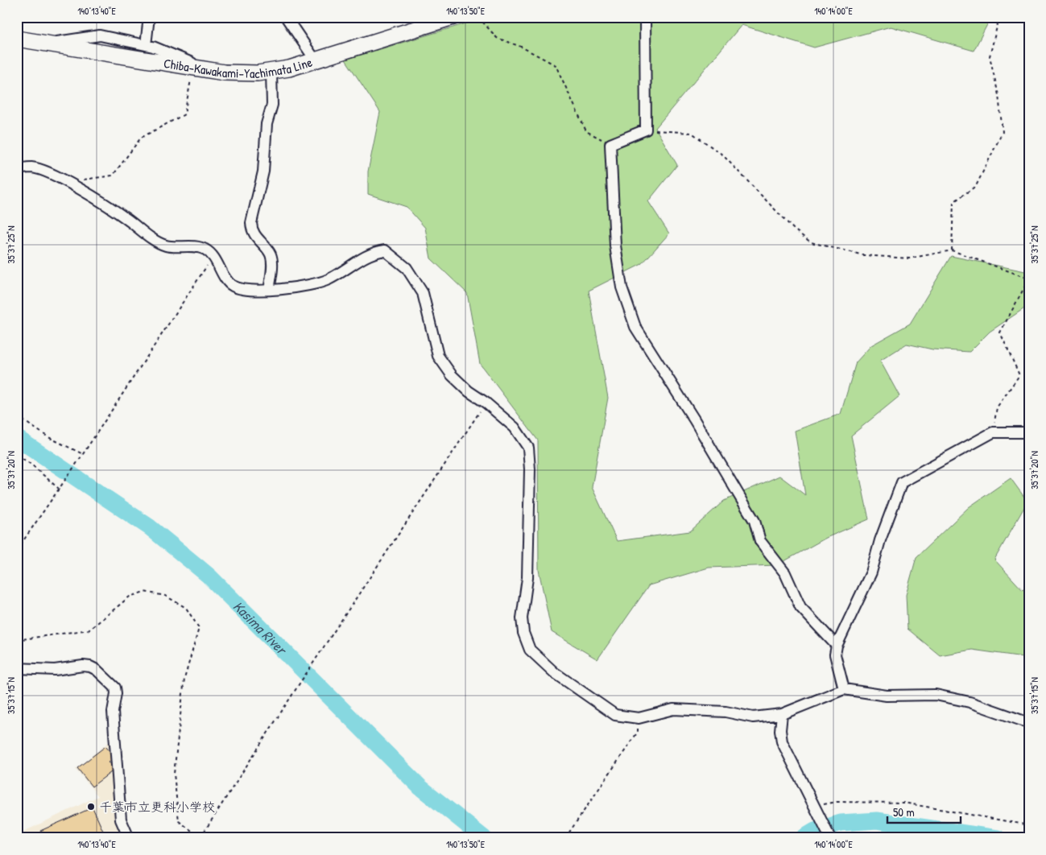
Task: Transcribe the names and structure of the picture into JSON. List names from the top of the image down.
{
  "streets": {
    "main road": ["Chiba-Kawakami-Yachimata Line"]
  },
  "water": ["Kasima River"],
  "places": ["千葉市立更科小学校"],
  "scale_bar": "50 m",
  "coordinates": [
    "140°13'40\"E",
    "140°13'50\"E",
    "140°14'00\"E",
    "35°37'25\"N",
    "35°37'20\"N",
    "35°37'15\"N"
  ]
}
